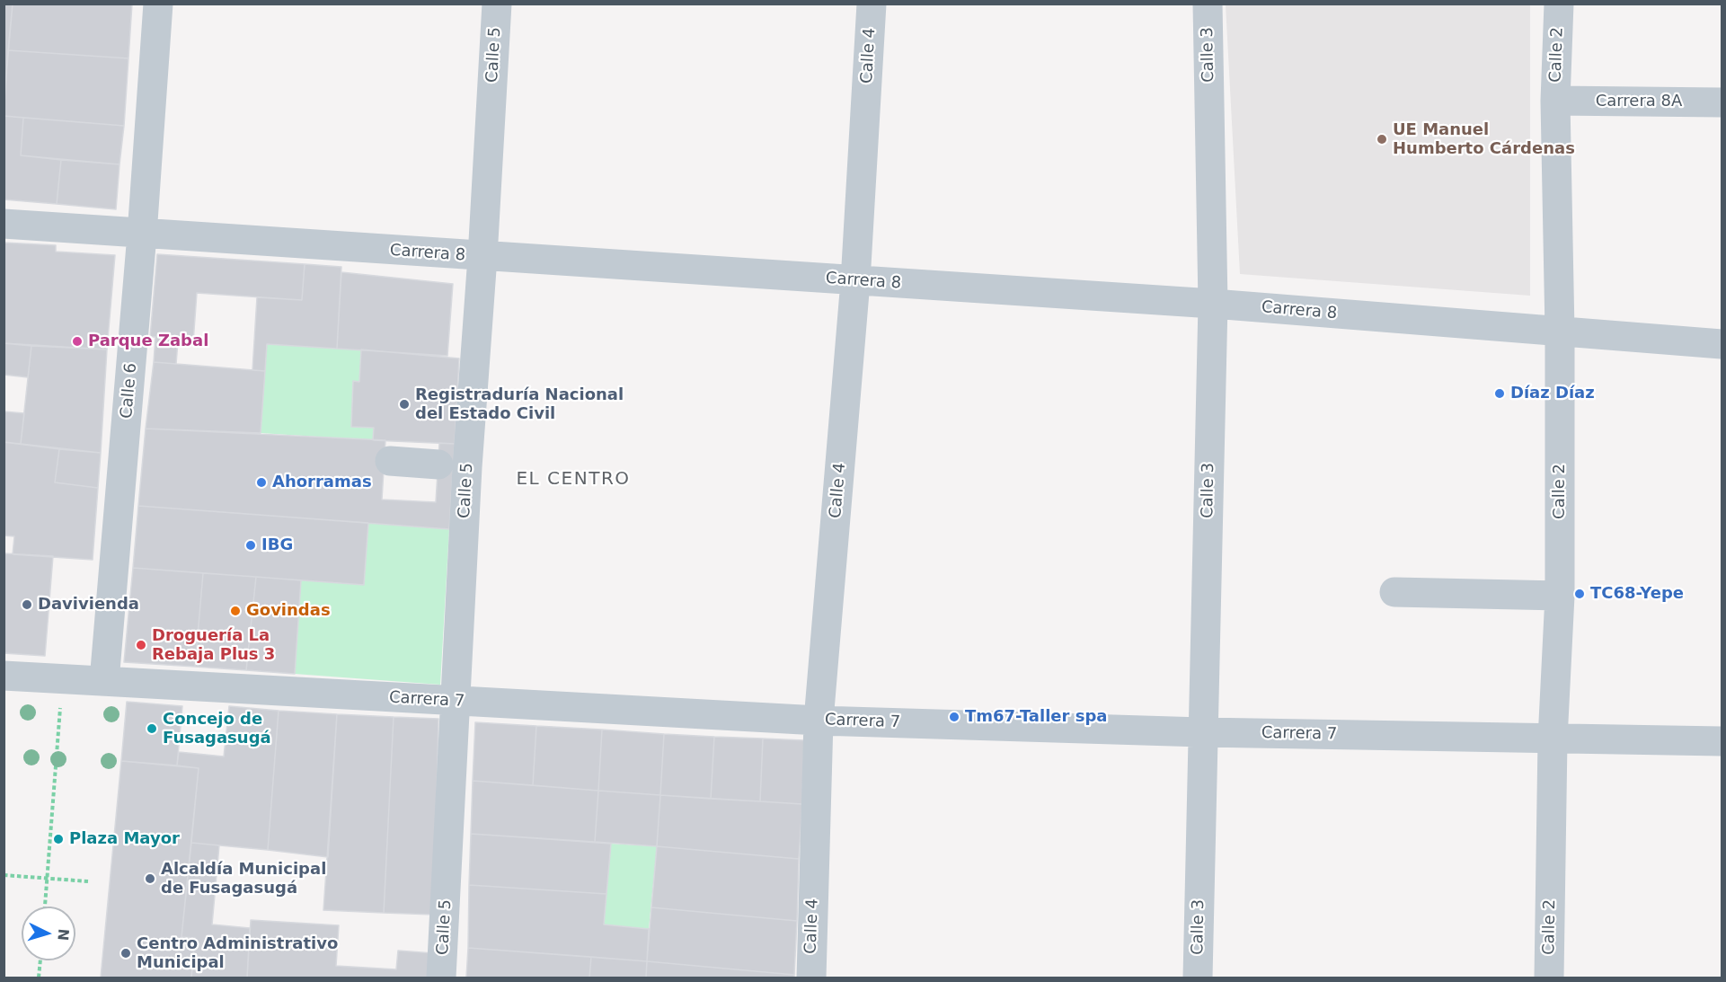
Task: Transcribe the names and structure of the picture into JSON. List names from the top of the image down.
{
  "streets": {
    "street": [
      "Calle 5",
      "Calle 3",
      "Calle 2",
      "Calle 4",
      "Carrera 8A",
      "Carrera 8",
      "Calle 6",
      "Carrera 7"
    ]
  },
  "crossings": [
    ["Calle 5", "Carrera 8"],
    ["Calle 5", "Carrera 7"],
    ["Calle 3", "Carrera 8"],
    ["Calle 3", "Carrera 7"],
    ["Calle 2", "Carrera 8A"],
    ["Calle 2", "Carrera 8"],
    ["Calle 2", "Carrera 7"],
    ["Calle 4", "Carrera 8"],
    ["Calle 4", "Carrera 7"],
    ["Carrera 8", "Calle 6"],
    ["Calle 6", "Carrera 7"]
  ],
  "districts": ["EL CENTRO"],
  "places": [
    "UE Manuel Humberto Cárdenas",
    "Parque Zabal",
    "Díaz Díaz",
    "Registraduría Nacional del Estado Civil",
    "Ahorramas",
    "IBG",
    "TC68-Yepe",
    "Davivienda",
    "Govindas",
    "Droguería La Rebaja Plus 3",
    "Tm67-Taller spa",
    "Concejo de Fusagasugá",
    "Plaza Mayor",
    "Alcaldía Municipal de Fusagasugá",
    "Centro Administrativo Municipal"
  ],
  "north": "right"
}
